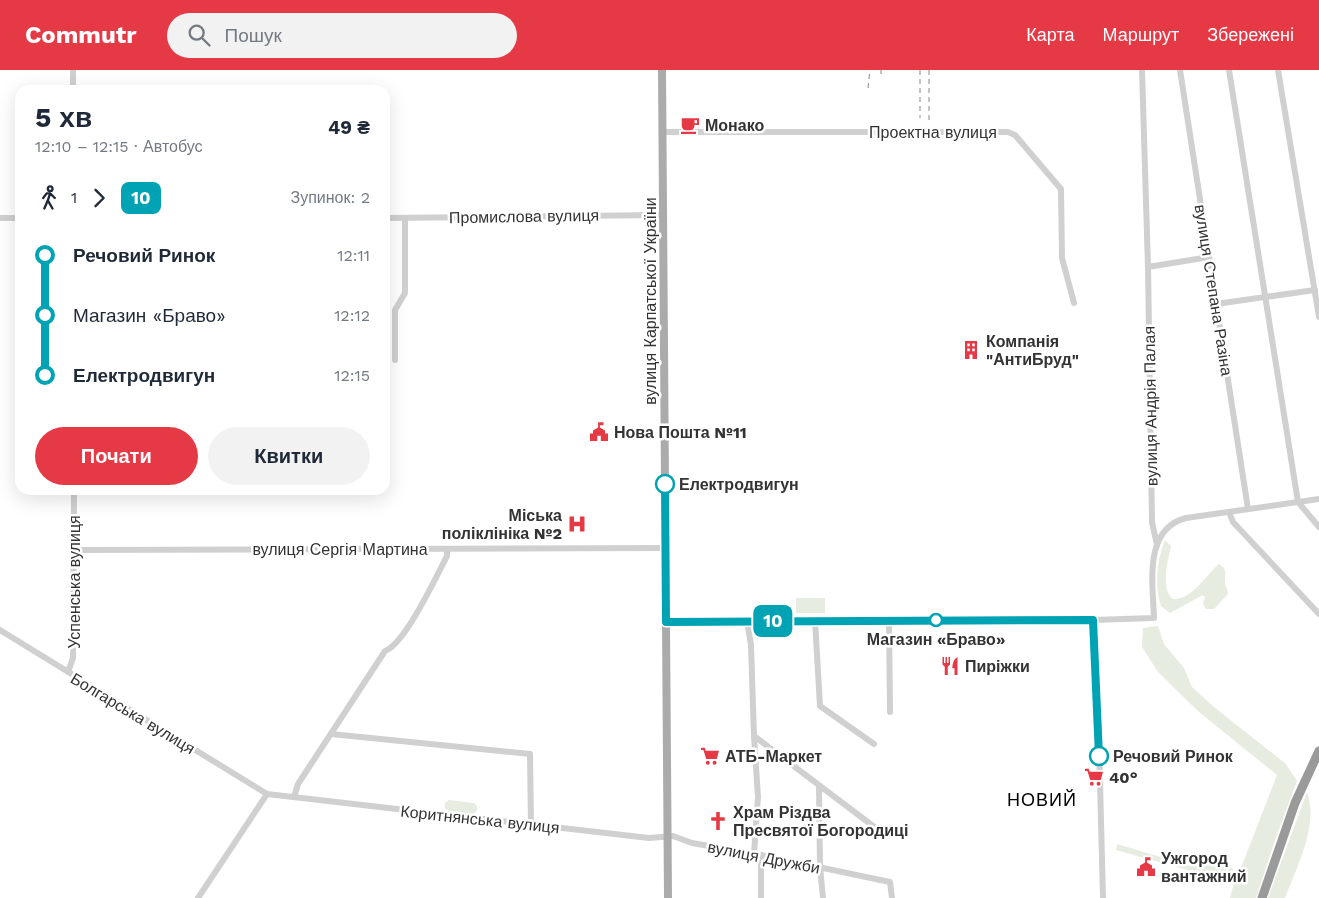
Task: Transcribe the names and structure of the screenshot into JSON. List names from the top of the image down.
{
  "streets": {
    "main road": ["вулиця Карпатської України"],
    "street": [
      "Проектна вулиця",
      "Промислова вулиця",
      "вулиця Степана Разіна",
      "вулиця Андрія Палая",
      "вулиця Сергія Мартина",
      "Успенська вулиця",
      "Болгарська вулиця",
      "Коритнянська вулиця",
      "вулиця Дружби"
    ]
  },
  "crossings": [
    ["Проектна вулиця", "вулиця Карпатської України"],
    ["Промислова вулиця", "вулиця Карпатської України"],
    ["вулиця Карпатської України", "вулиця Сергія Мартина"],
    ["вулиця Карпатської України", "Коритнянська вулиця"],
    ["вулиця Карпатської України", "вулиця Дружби"],
    ["вулиця Сергія Мартина", "Успенська вулиця"],
    ["Успенська вулиця", "Болгарська вулиця"],
    ["Болгарська вулиця", "Коритнянська вулиця"],
    ["Коритнянська вулиця", "вулиця Дружби"]
  ],
  "districts": ["НОВИЙ"],
  "places": {
    "cafe": ["Монако"],
    "building": ["Компанія \"АнтиБруд\""],
    "public building": ["Нова Пошта №11", "Ужгород вантажний"],
    "other": ["Електродвигун", "Магазин «Браво»", "Речовий Ринок"],
    "hospital": ["Міська поліклініка №2"],
    "restaurant": ["Пиріжки"],
    "supermarket": ["АТБ-Маркет", "40°"],
    "church": ["Храм Різдва Пресвятої Богородиці"]
  },
  "lines": ["bus line 10"],
  "page": {
    "header": "Commutr",
    "search": "Пошук",
    "nav": ["Карта", "Маршрут", "Збережені"],
    "on_map": "10",
    "heading": ["5 хв", "12:10 – 12:15 · Автобус", "49 ₴"],
    "legs": ["1", "10", "Зупинок: 2"],
    "list": [
      {
        "name": "Речовий Ринок",
        "value": "12:11"
      },
      {
        "name": "Магазин «Браво»",
        "value": "12:12"
      },
      {
        "name": "Електродвигун",
        "value": "12:15"
      }
    ],
    "buttons": ["Почати", "Квитки"]
  }
}
